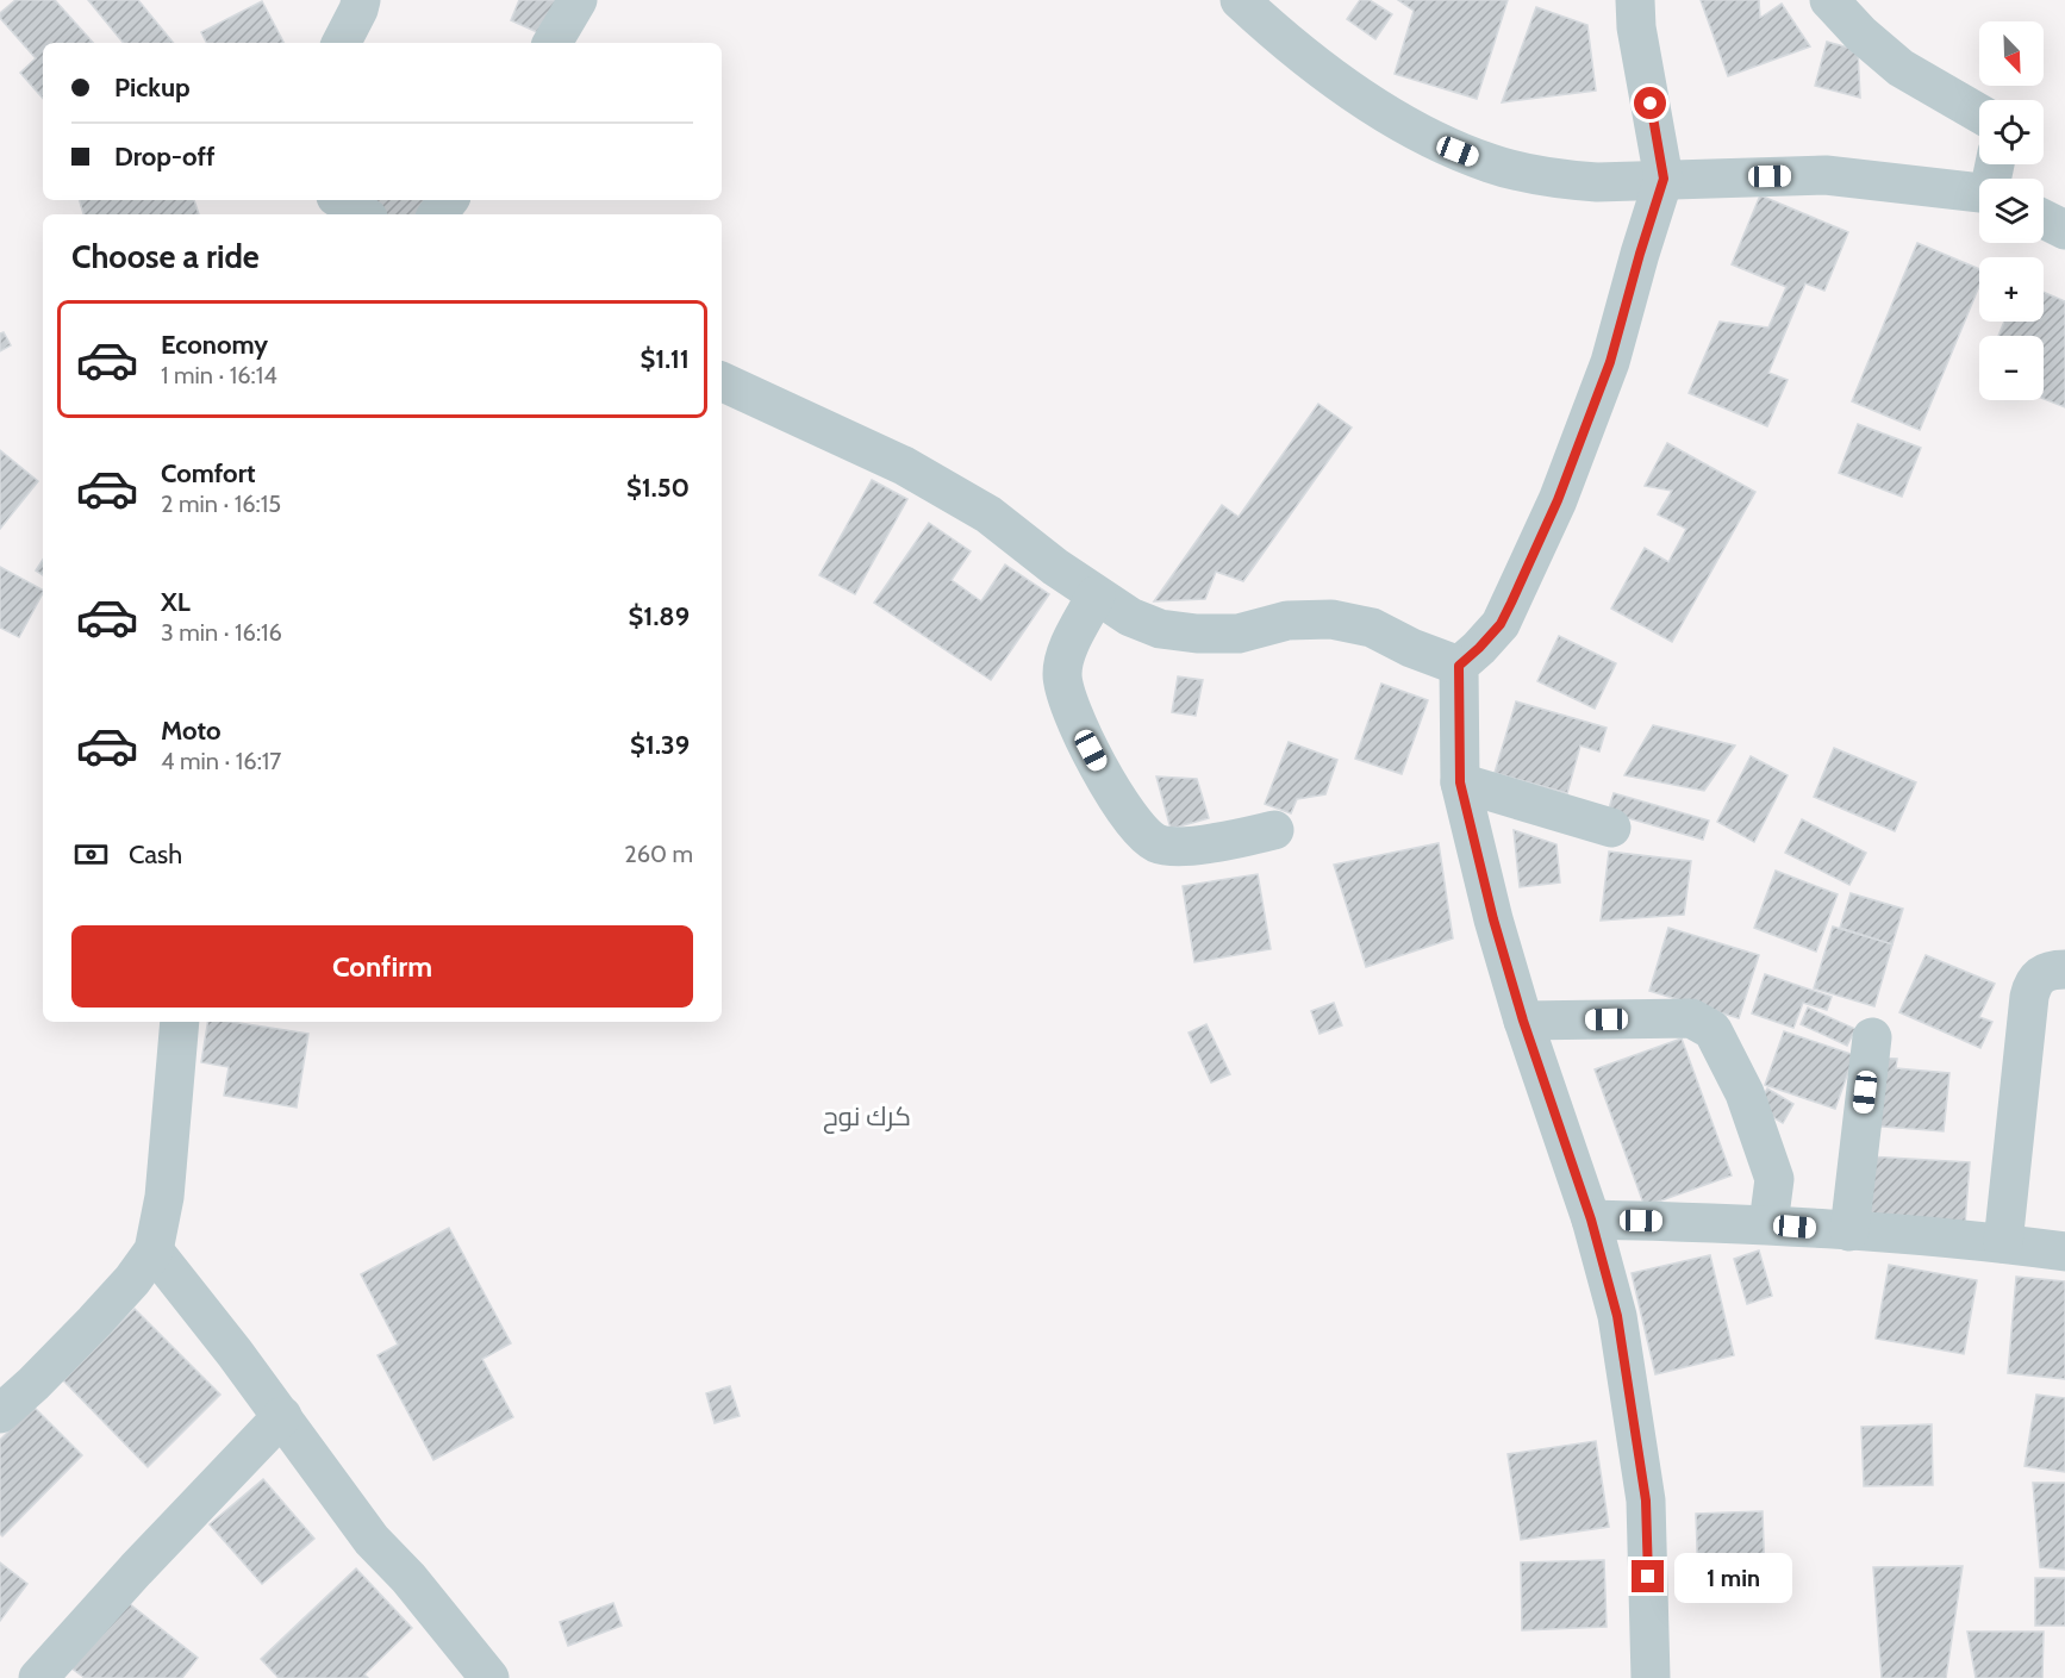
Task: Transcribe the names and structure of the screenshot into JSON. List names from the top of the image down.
{
  "districts": ["كرك نوح"],
  "north": "bottom right",
  "page": {
    "map_buttons": ["+", "−"],
    "banner": ["Pickup", "Drop-off"],
    "heading": "Choose a ride",
    "list": [
      {
        "name": "Economy",
        "note": "1 min · 16:14",
        "value": "$1.11"
      },
      {
        "name": "Comfort",
        "note": "2 min · 16:15",
        "value": "$1.50"
      },
      {
        "name": "XL",
        "note": "3 min · 16:16",
        "value": "$1.89"
      },
      {
        "name": "Moto",
        "note": "4 min · 16:17",
        "value": "$1.39"
      }
    ],
    "pay": ["Cash", "260 m"],
    "buttons": "Confirm",
    "bubble": "1 min"
  }
}
